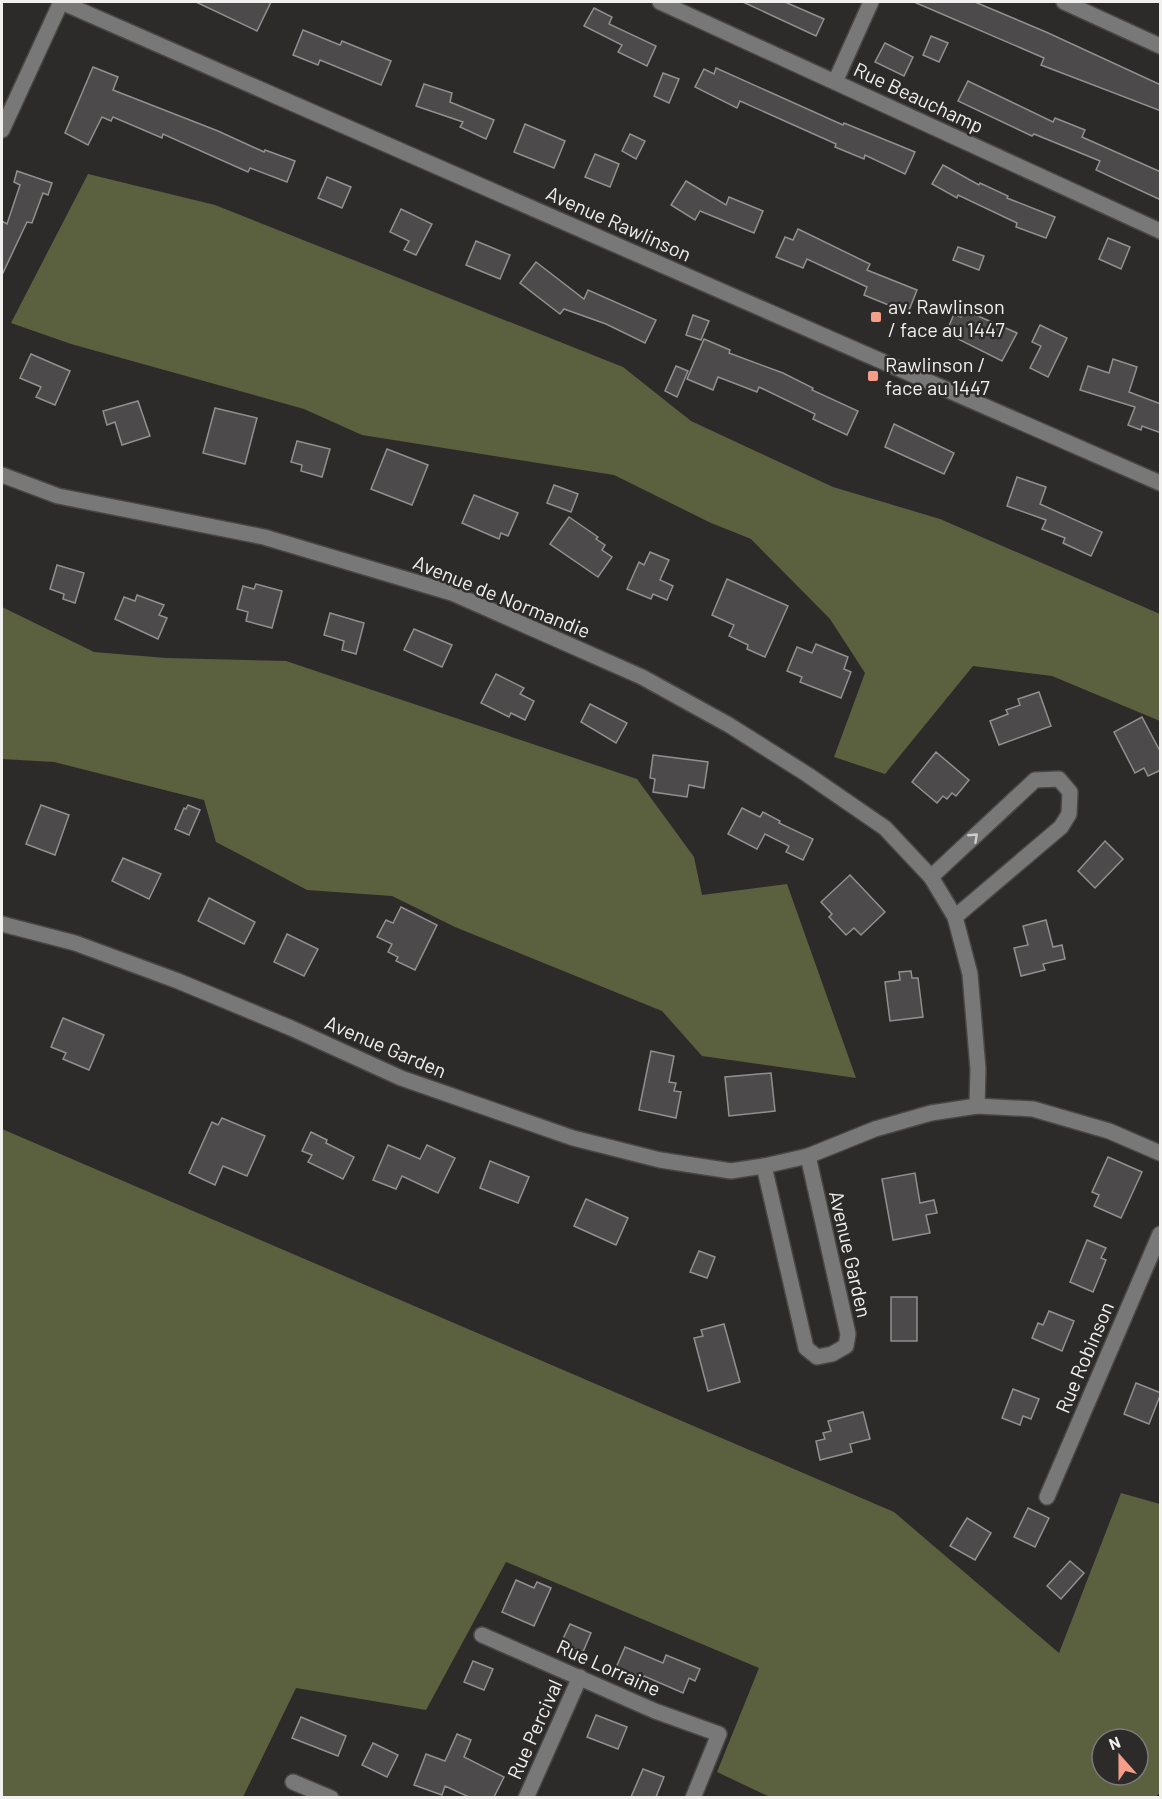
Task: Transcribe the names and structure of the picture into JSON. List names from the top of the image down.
{
  "streets": {
    "street": [
      "Rue Beauchamp",
      "Avenue Rawlinson",
      "Avenue de Normandie",
      "Avenue Garden",
      "Rue Robinson",
      "Rue Lorraine",
      "Rue Percival"
    ]
  },
  "crossings": [
    ["Avenue de Normandie", "Avenue Garden"],
    ["Rue Lorraine", "Rue Percival"]
  ],
  "places": {
    "transit": ["av. Rawlinson / face au 1447", "Rawlinson / face au 1447"]
  },
  "north": "top"
}
